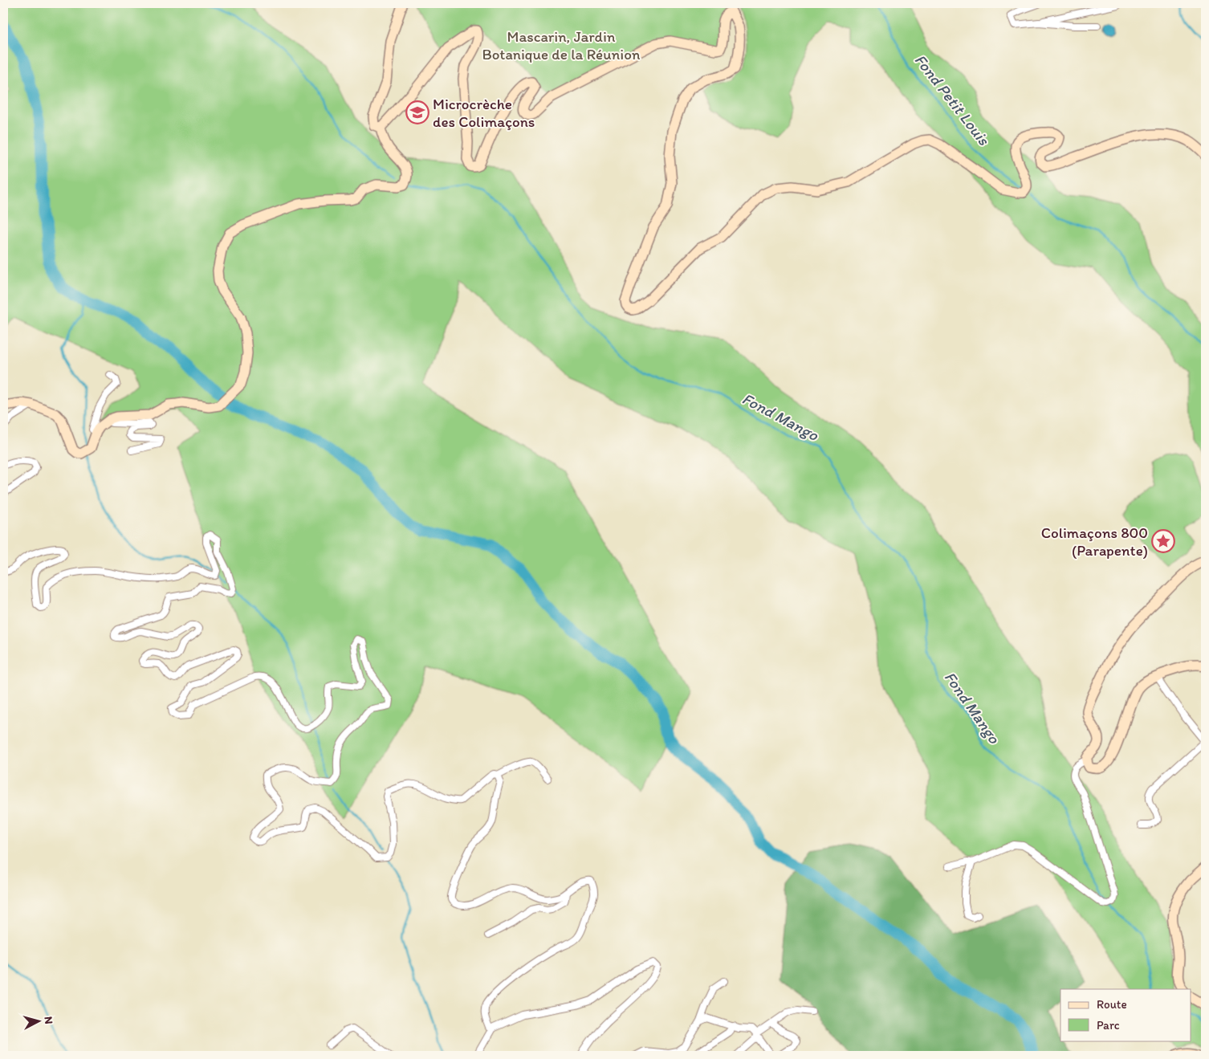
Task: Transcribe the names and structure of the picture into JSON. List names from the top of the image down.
{
  "water": ["Fond Petit Louis", "Fond Mango"],
  "parks": ["Mascarin, Jardin Botanique de la Réunion"],
  "places": {
    "school or university": ["Microcrèche des Colimaçons"],
    "place": ["Colimaçons 800 (Parapente)"]
  },
  "legend": ["Route", "Parc"],
  "north": "right"
}
